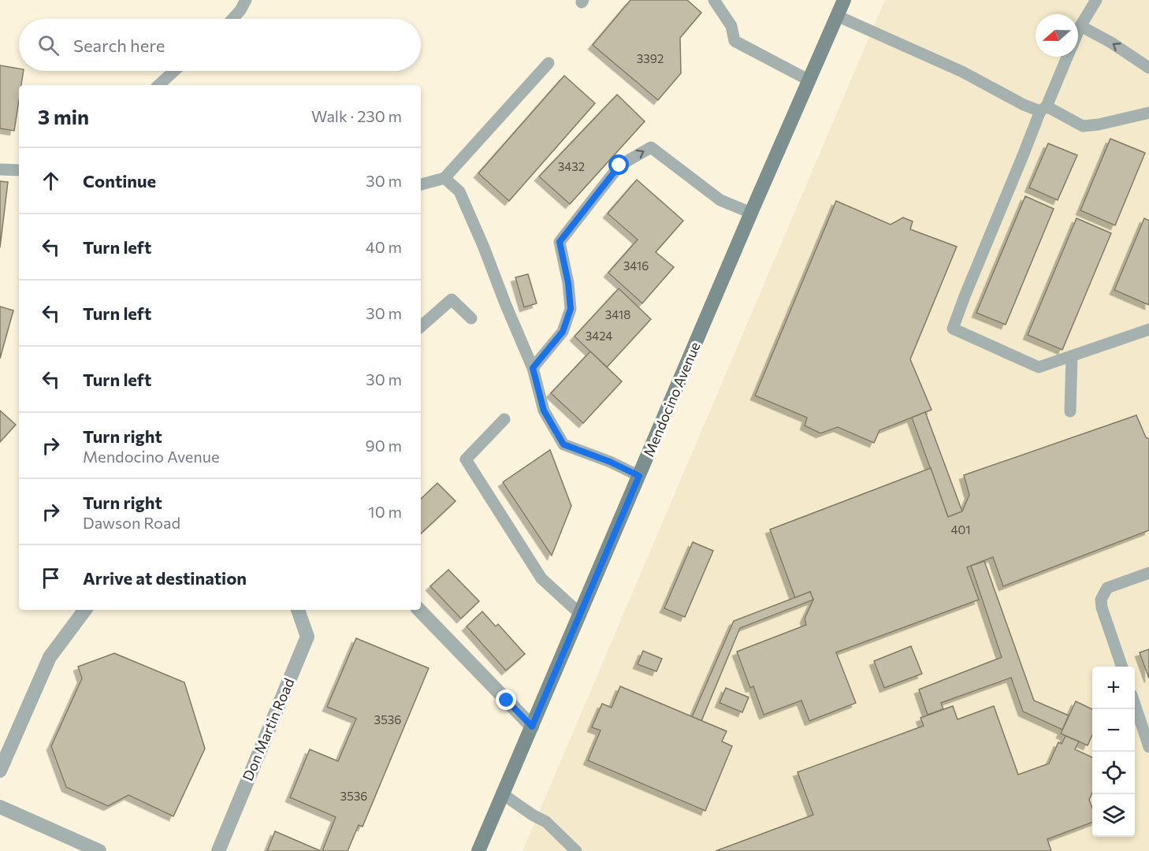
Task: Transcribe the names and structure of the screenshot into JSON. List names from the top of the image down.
{
  "streets": {
    "main road": ["Mendocino Avenue"],
    "street": ["Don Martin Road"]
  },
  "house_numbers": [
    "3392",
    "3432",
    "3416",
    "3418",
    "3424",
    "401",
    "3536",
    "3536"
  ],
  "north": "left",
  "page": {
    "search": "Search here",
    "heading": ["3 min", "Walk · 230 m"],
    "list": [
      ["Continue", "30 m"],
      ["Turn left", "40 m"],
      ["Turn left", "30 m"],
      ["Turn left", "30 m"],
      ["Turn right", "Mendocino Avenue", "90 m"],
      ["Turn right", "Dawson Road", "10 m"],
      "Arrive at destination"
    ],
    "map_buttons": ["+", "−"]
  }
}
